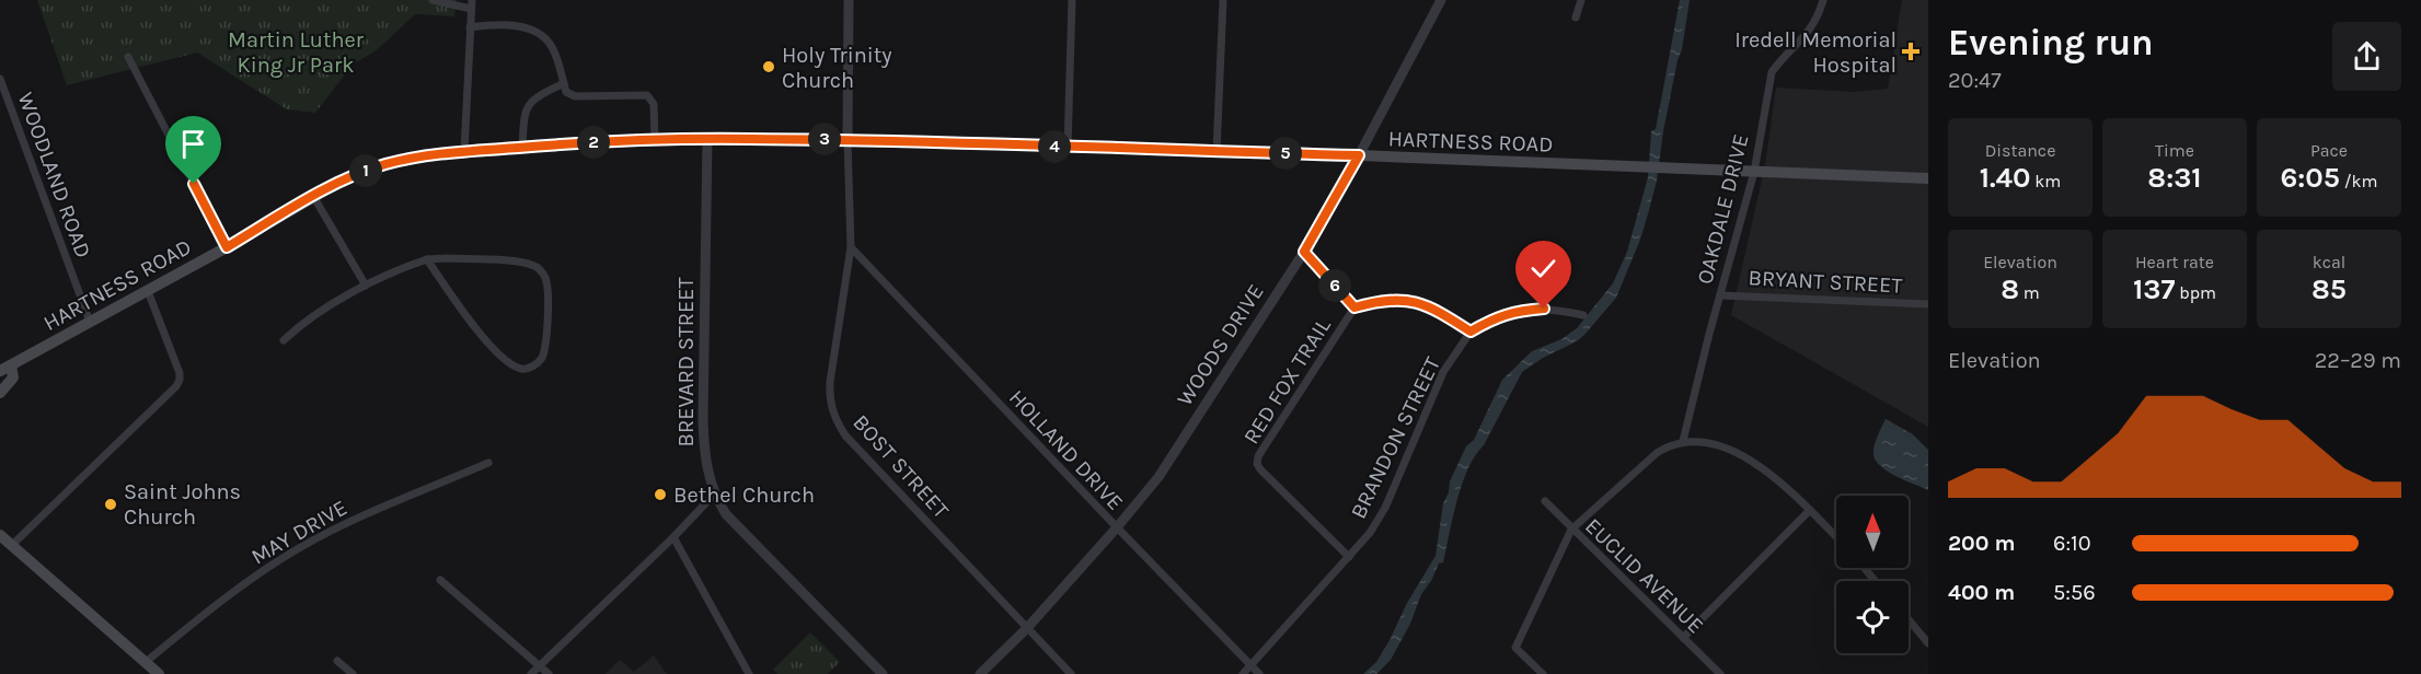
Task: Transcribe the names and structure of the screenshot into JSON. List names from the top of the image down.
{
  "streets": {
    "main road": ["HARTNESS ROAD"],
    "street": [
      "WOODLAND ROAD",
      "OAKDALE DRIVE",
      "BRYANT STREET",
      "WOODS DRIVE",
      "BREVARD STREET",
      "RED FOX TRAIL",
      "BRANDON STREET",
      "HOLLAND DRIVE",
      "BOST STREET",
      "MAY DRIVE",
      "EUCLID AVENUE"
    ]
  },
  "crossings": [
    ["HARTNESS ROAD", "WOODLAND ROAD"],
    ["HARTNESS ROAD", "OAKDALE DRIVE"],
    ["HARTNESS ROAD", "WOODS DRIVE"],
    ["HARTNESS ROAD", "BREVARD STREET"],
    ["HARTNESS ROAD", "BOST STREET"],
    ["OAKDALE DRIVE", "BRYANT STREET"],
    ["WOODS DRIVE", "HOLLAND DRIVE"],
    ["WOODS DRIVE", "BOST STREET"],
    ["RED FOX TRAIL", "BRANDON STREET"],
    ["BRANDON STREET", "HOLLAND DRIVE"],
    ["HOLLAND DRIVE", "BOST STREET"]
  ],
  "parks": ["Martin Luther King Jr Park"],
  "places": {
    "health": ["Iredell Memorial Hospital"],
    "other": ["Holy Trinity Church", "Bethel Church", "Saint Johns Church"]
  },
  "north": "top",
  "page": {
    "heading": ["Evening run", "20:47"],
    "stats": [
      ["Distance", "1.40 km"],
      ["Time", "8:31"],
      ["Pace", "6:05 /km"],
      ["Elevation", "8 m"],
      ["Heart rate", "137 bpm"],
      ["kcal", "85"]
    ],
    "pins": [
      "3",
      "2",
      "4",
      "5",
      "1",
      "6"
    ],
    "chart": ["Elevation", "22–29 m"],
    "list": [
      {
        "name": "200 m",
        "note": "6:10"
      },
      {
        "name": "400 m",
        "note": "5:56"
      }
    ]
  }
}
